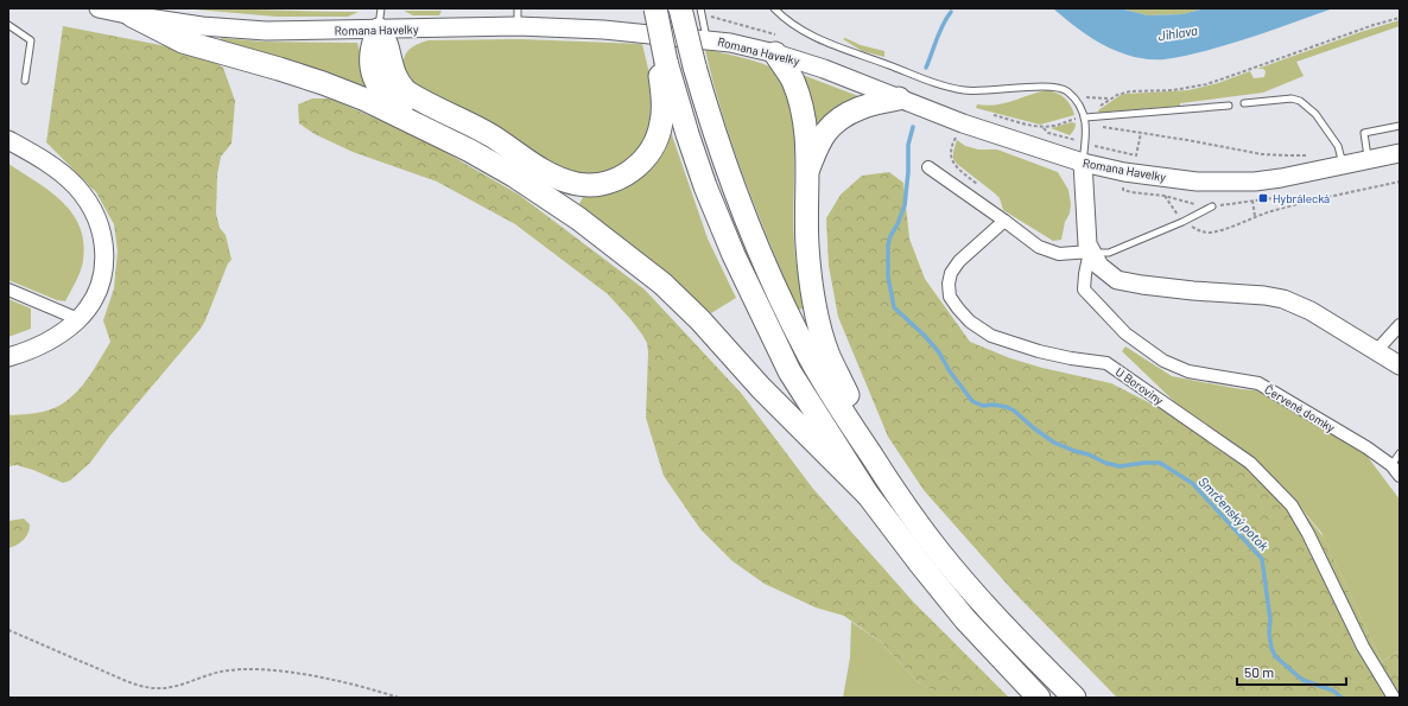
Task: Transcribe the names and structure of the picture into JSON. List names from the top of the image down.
{
  "streets": {
    "street": ["Romana Havelky", "U Boroviny", "Červené domky"]
  },
  "water": ["Jihlava", "Smrčenský potok"],
  "places": {
    "transit": ["Hybrálecká"]
  },
  "scale_bar": "50 m"
}
